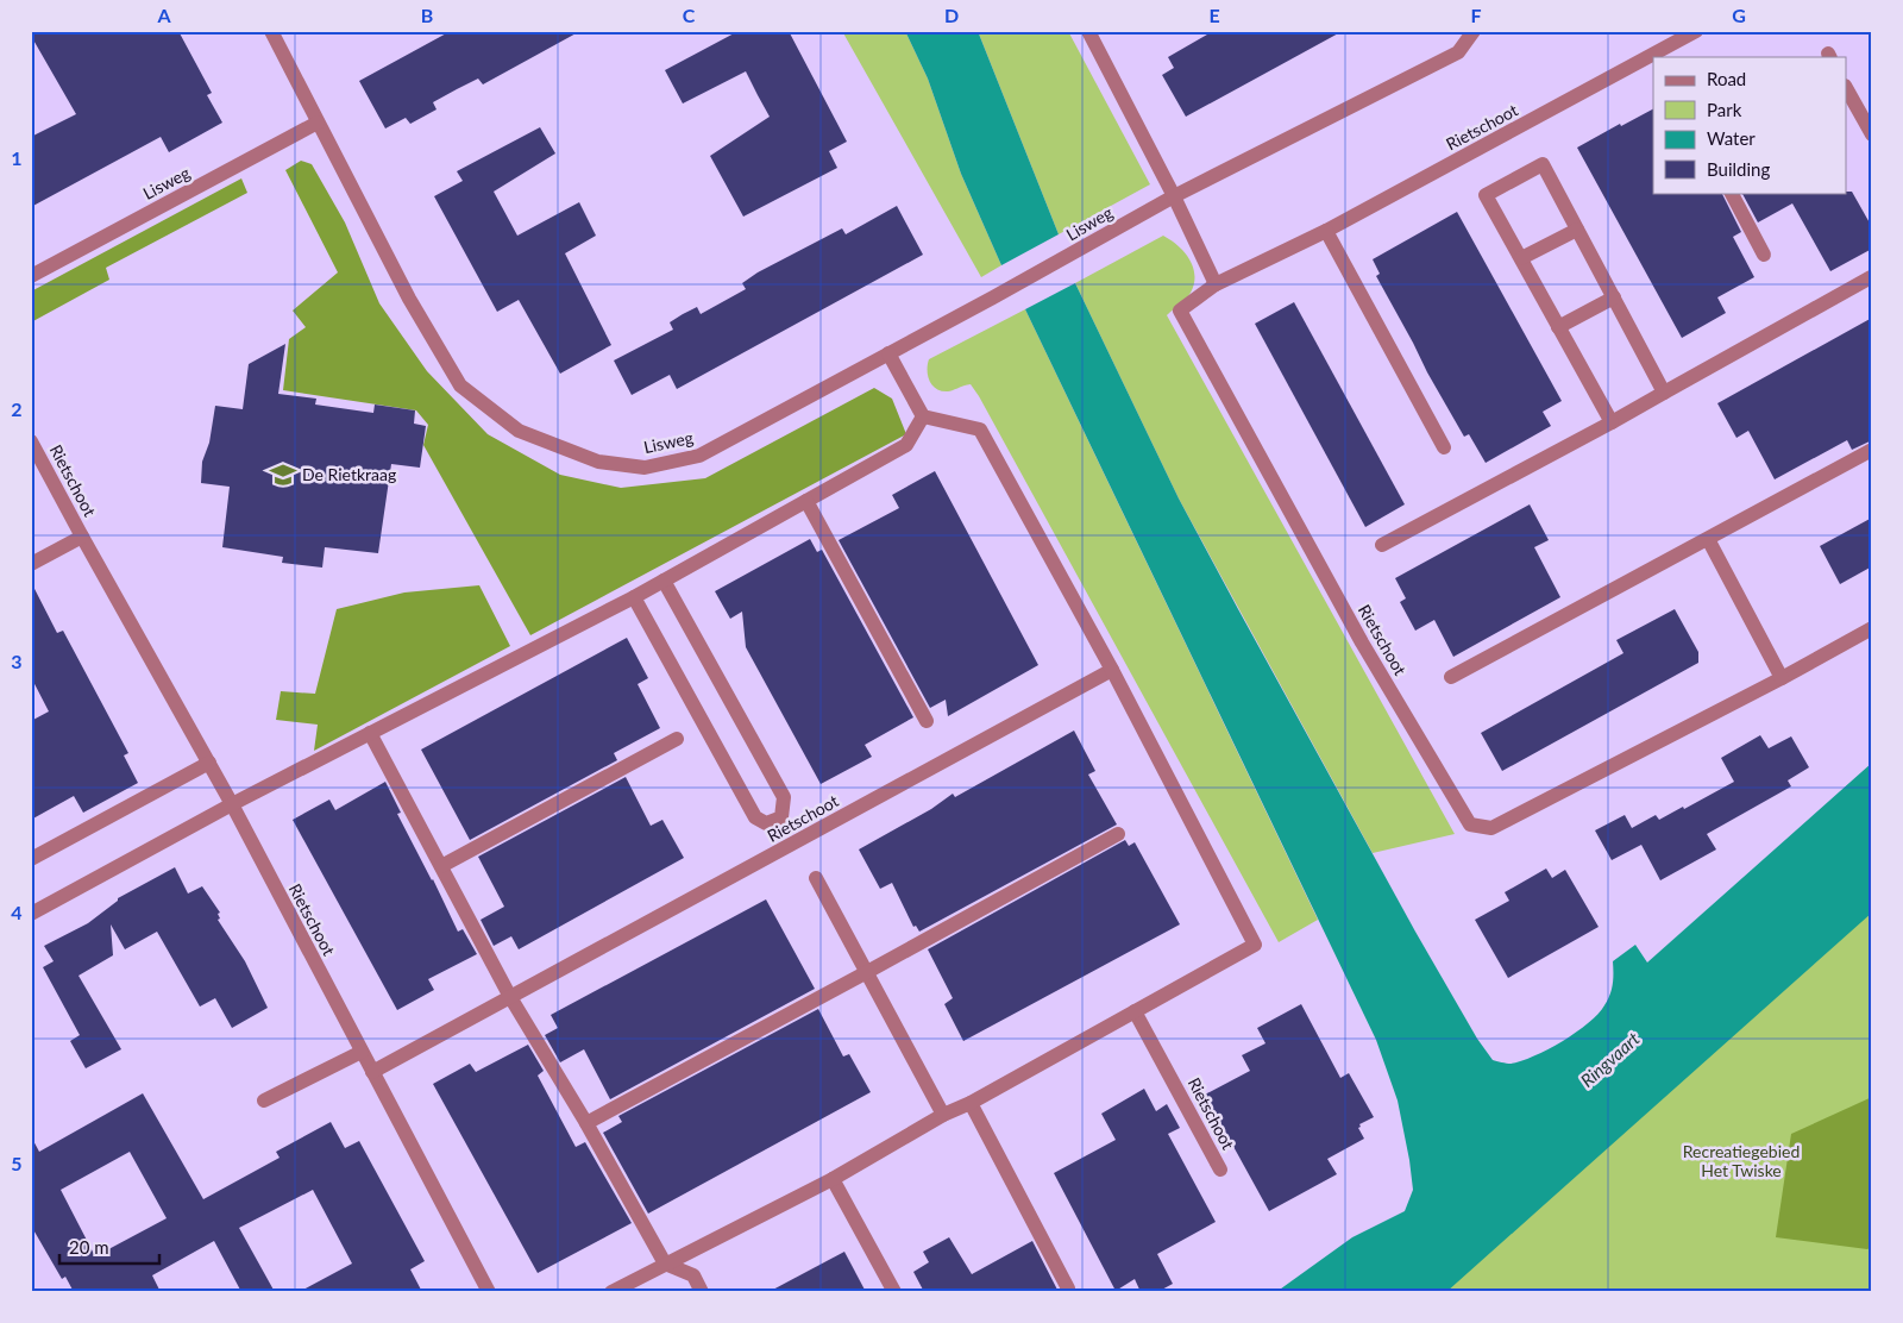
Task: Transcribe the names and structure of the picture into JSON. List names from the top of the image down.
{
  "streets": {
    "street": ["Rietschoot", "Lisweg"]
  },
  "water": ["Ringvaart"],
  "parks": ["Recreatiegebied Het Twiske"],
  "places": {
    "school or university": ["De Rietkraag"]
  },
  "legend": [
    "Road",
    "Park",
    "Water",
    "Building"
  ],
  "scale_bar": "20 m",
  "grid": {
    "columns": [
      "A",
      "B",
      "C",
      "D",
      "E",
      "F",
      "G"
    ],
    "rows": [
      "1",
      "2",
      "3",
      "4",
      "5"
    ]
  }
}
